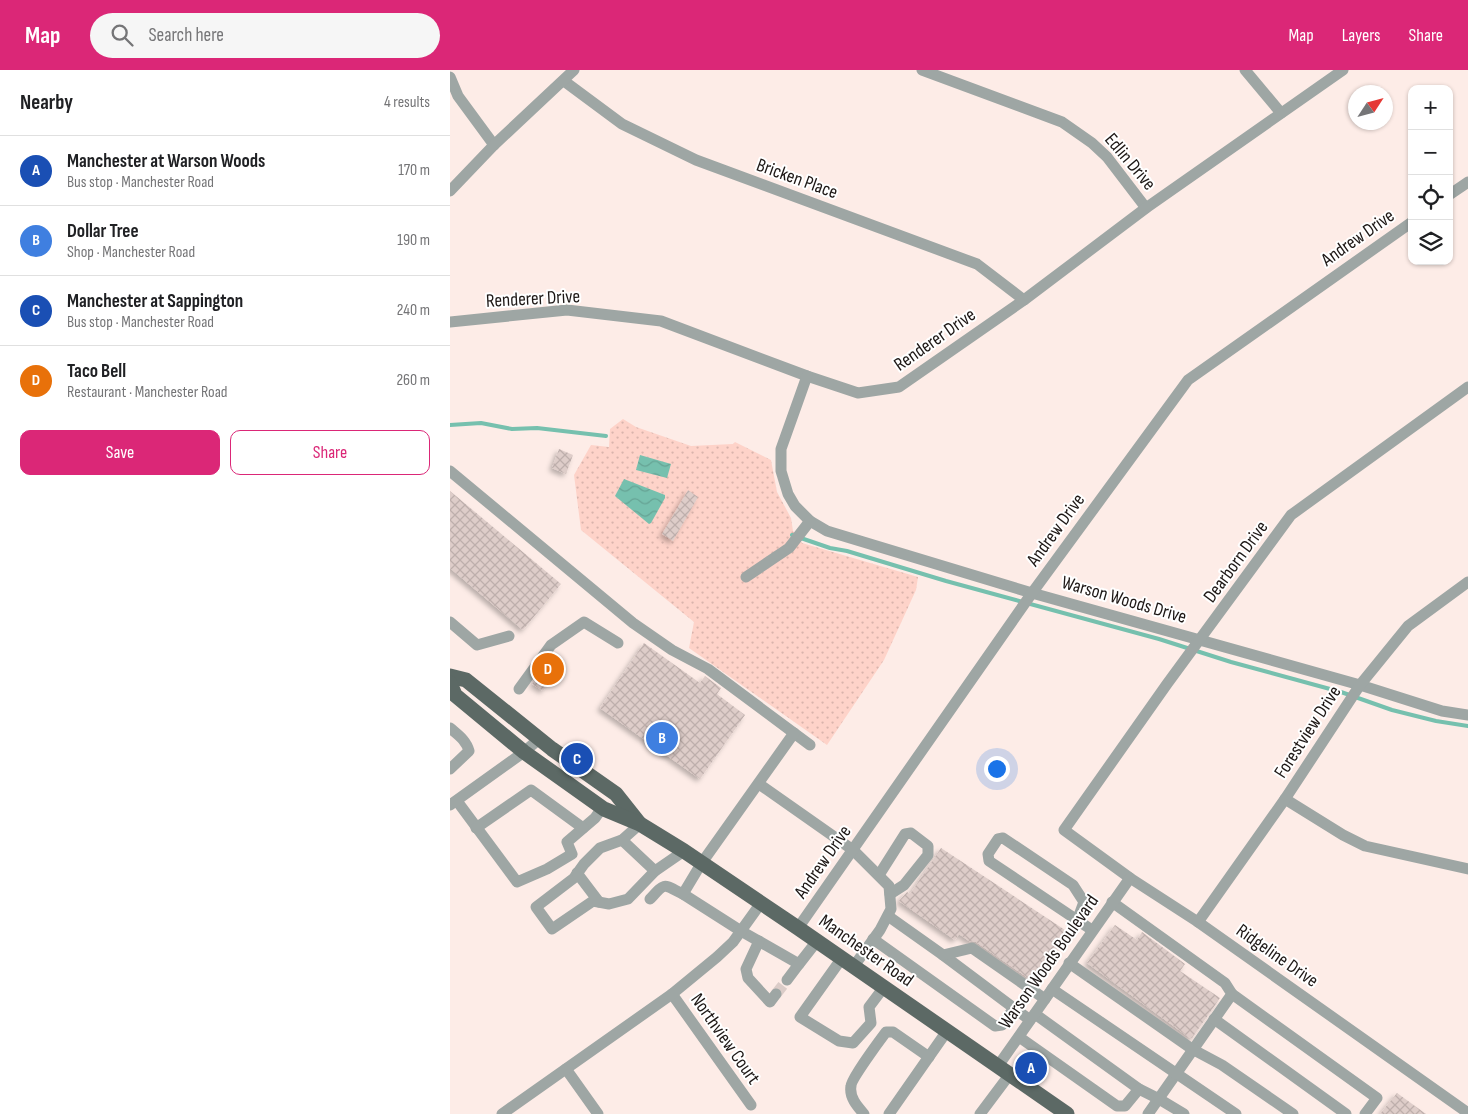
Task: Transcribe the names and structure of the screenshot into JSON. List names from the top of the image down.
{
  "streets": {
    "main road": ["Manchester Road"],
    "street": [
      "Edlin Drive",
      "Bricken Place",
      "Andrew Drive",
      "Renderer Drive",
      "Dearborn Drive",
      "Warson Woods Drive",
      "Forestview Drive",
      "Ridgeline Drive",
      "Warson Woods Boulevard",
      "Northview Court"
    ]
  },
  "crossings": [
    ["Edlin Drive", "Renderer Drive"],
    ["Bricken Place", "Renderer Drive"],
    ["Andrew Drive", "Warson Woods Drive"],
    ["Andrew Drive", "Manchester Road"],
    ["Renderer Drive", "Warson Woods Drive"],
    ["Dearborn Drive", "Warson Woods Drive"],
    ["Dearborn Drive", "Ridgeline Drive"],
    ["Warson Woods Drive", "Forestview Drive"],
    ["Forestview Drive", "Ridgeline Drive"],
    ["Manchester Road", "Warson Woods Boulevard"],
    ["Ridgeline Drive", "Warson Woods Boulevard"]
  ],
  "north": "top right",
  "page": {
    "header": "Map",
    "search": "Search here",
    "nav": ["Map", "Layers", "Share"],
    "heading": ["Nearby", "4 results"],
    "map_buttons": ["+", "−"],
    "list": [
      {
        "mark": "A",
        "name": "Manchester at Warson Woods",
        "note": "Bus stop · Manchester Road",
        "value": "170 m"
      },
      {
        "mark": "B",
        "name": "Dollar Tree",
        "note": "Shop · Manchester Road",
        "value": "190 m"
      },
      {
        "mark": "C",
        "name": "Manchester at Sappington",
        "note": "Bus stop · Manchester Road",
        "value": "240 m"
      },
      {
        "mark": "D",
        "name": "Taco Bell",
        "note": "Restaurant · Manchester Road",
        "value": "260 m"
      }
    ],
    "buttons": ["Save", "Share"],
    "pins": [
      "D",
      "B",
      "C",
      "A"
    ]
  }
}
